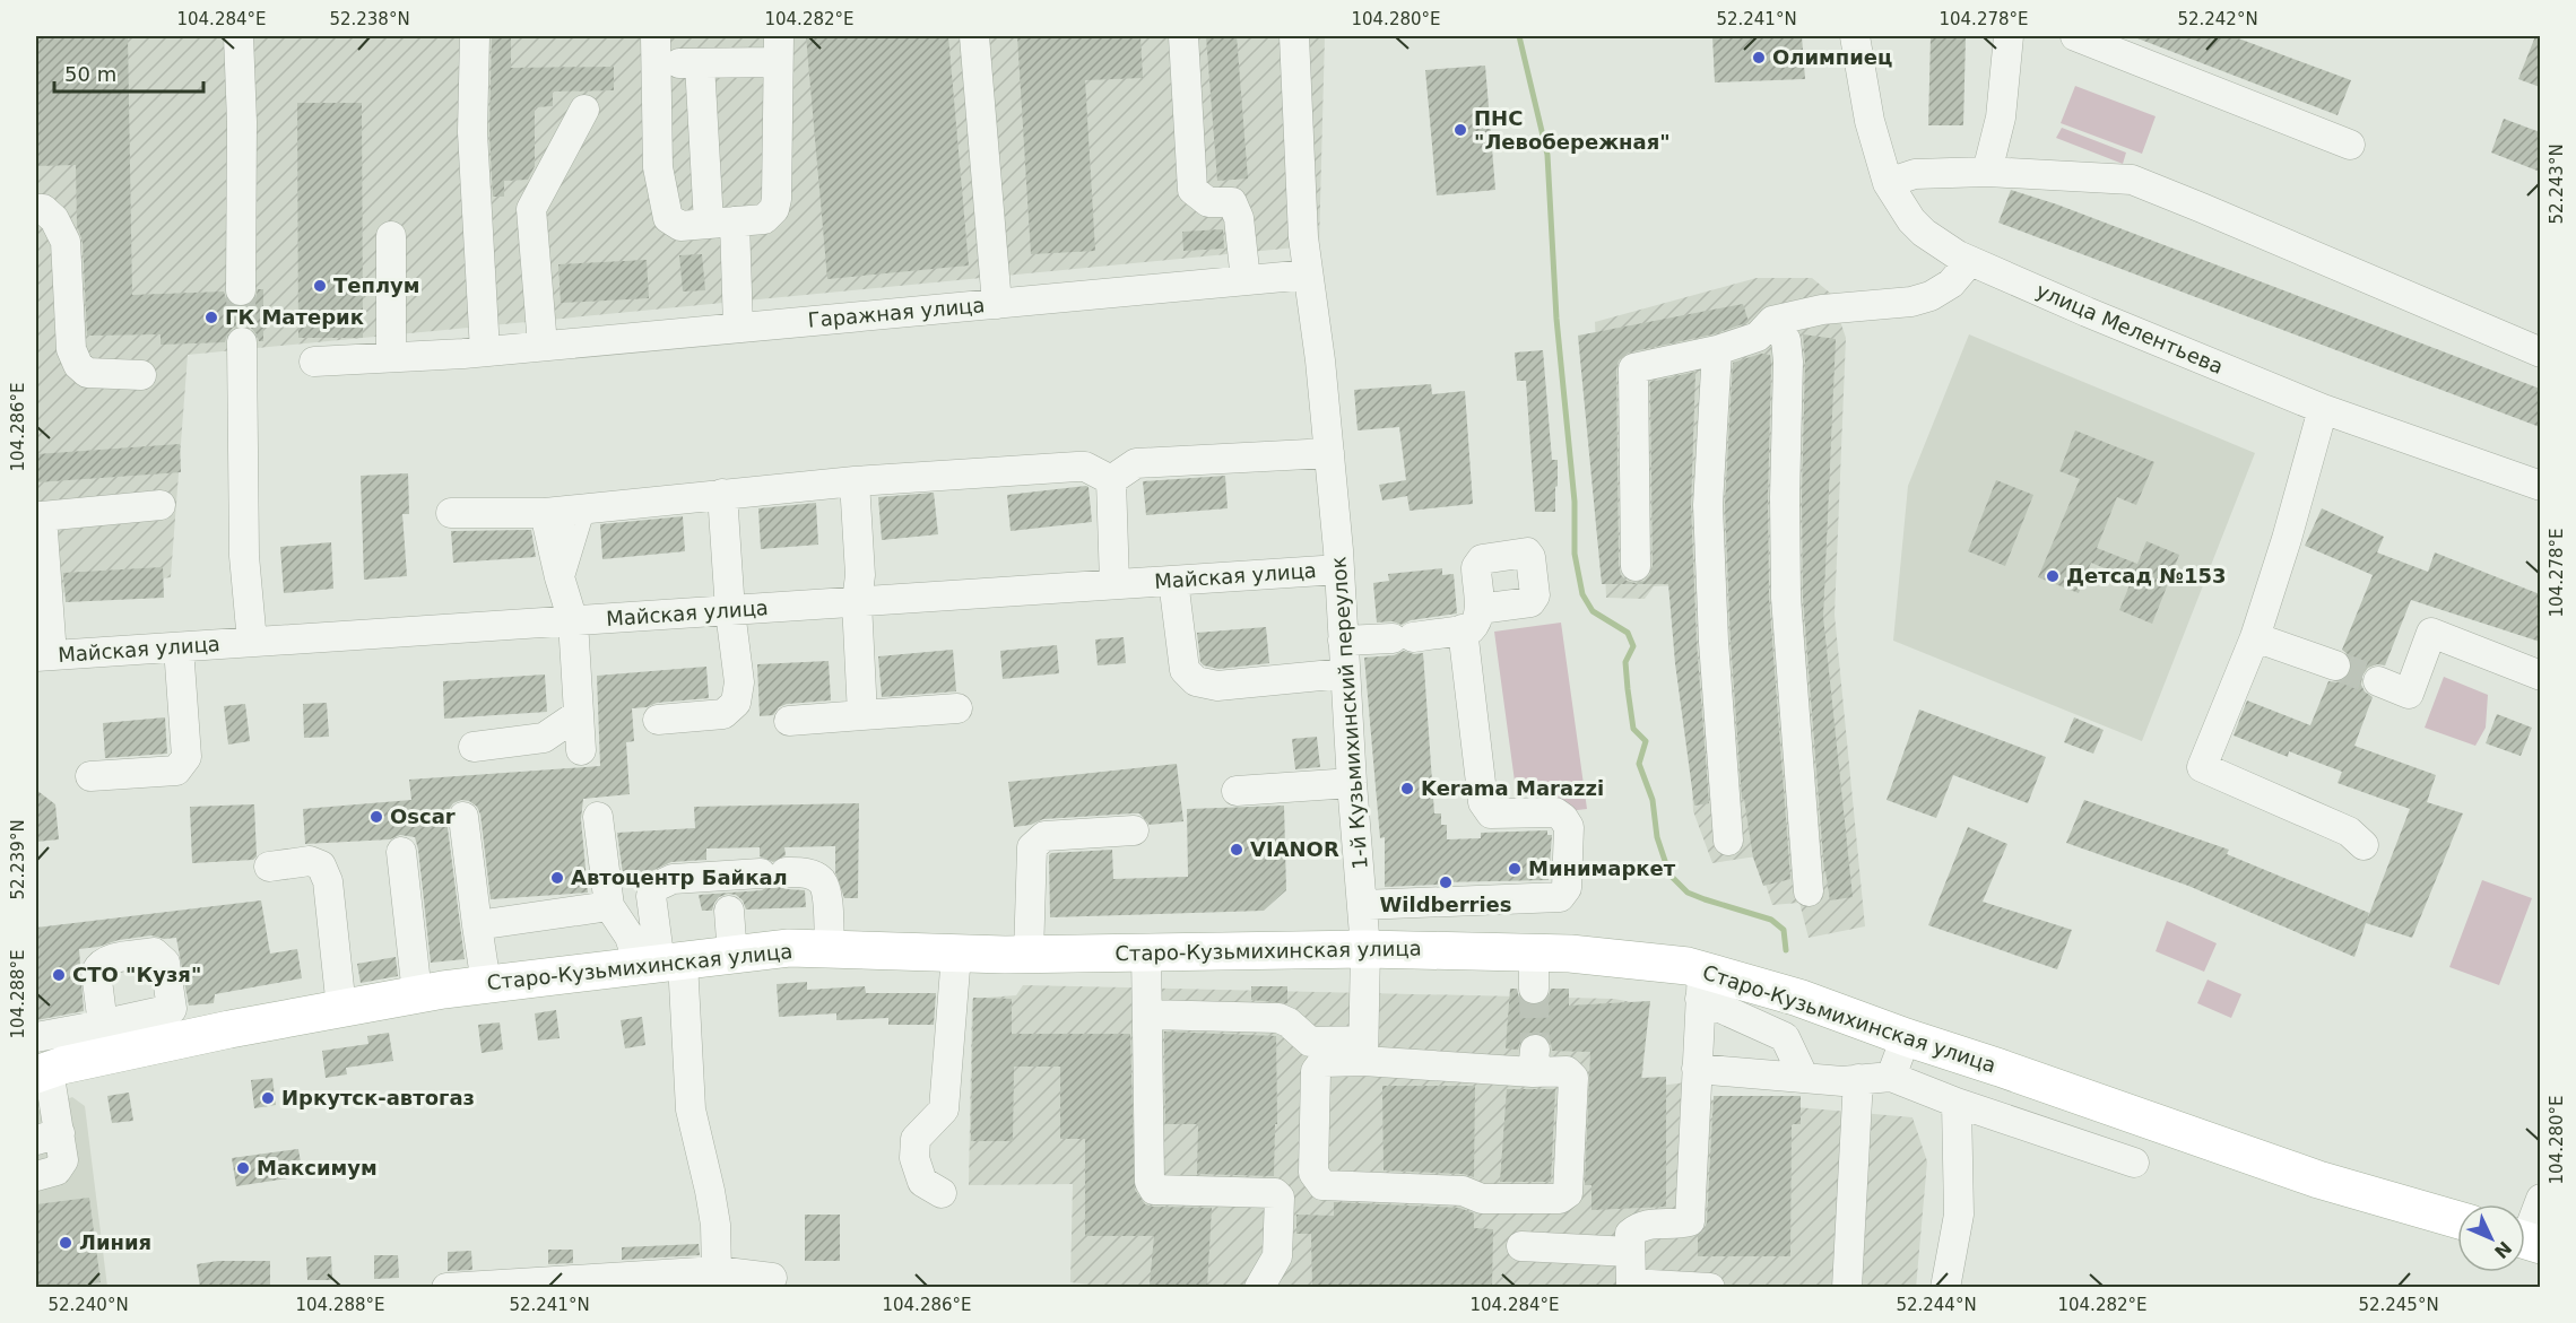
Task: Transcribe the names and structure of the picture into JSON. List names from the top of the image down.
{
  "streets": {
    "main road": ["Старо-Кузьмихинская улица"],
    "street": [
      "Гаражная улица",
      "улица Мелентьева",
      "Майская улица",
      "1-й Кузьмихинский переулок"
    ]
  },
  "crossings": [
    ["Гаражная улица", "1-й Кузьмихинский переулок"],
    ["Майская улица", "1-й Кузьмихинский переулок"],
    ["1-й Кузьмихинский переулок", "Старо-Кузьмихинская улица"]
  ],
  "places": [
    "Олимпиец",
    "ПНС \"Левобережная\"",
    "Теплум",
    "ГК Материк",
    "Детсад №153",
    "Kerama Marazzi",
    "Oscar",
    "VIANOR",
    "Минимаркет",
    "Автоцентр Байкал",
    "Wildberries",
    "СТО \"Кузя\"",
    "Иркутск-автогаз",
    "Максимум",
    "Линия"
  ],
  "scale_bar": "50 m",
  "north": "bottom right",
  "coordinates": [
    "104.284°E",
    "52.238°N",
    "104.282°E",
    "104.280°E",
    "52.241°N",
    "104.278°E",
    "52.242°N",
    "52.243°N",
    "104.286°E",
    "52.239°N",
    "104.288°E",
    "52.240°N",
    "52.244°N",
    "52.245°N"
  ]
}
